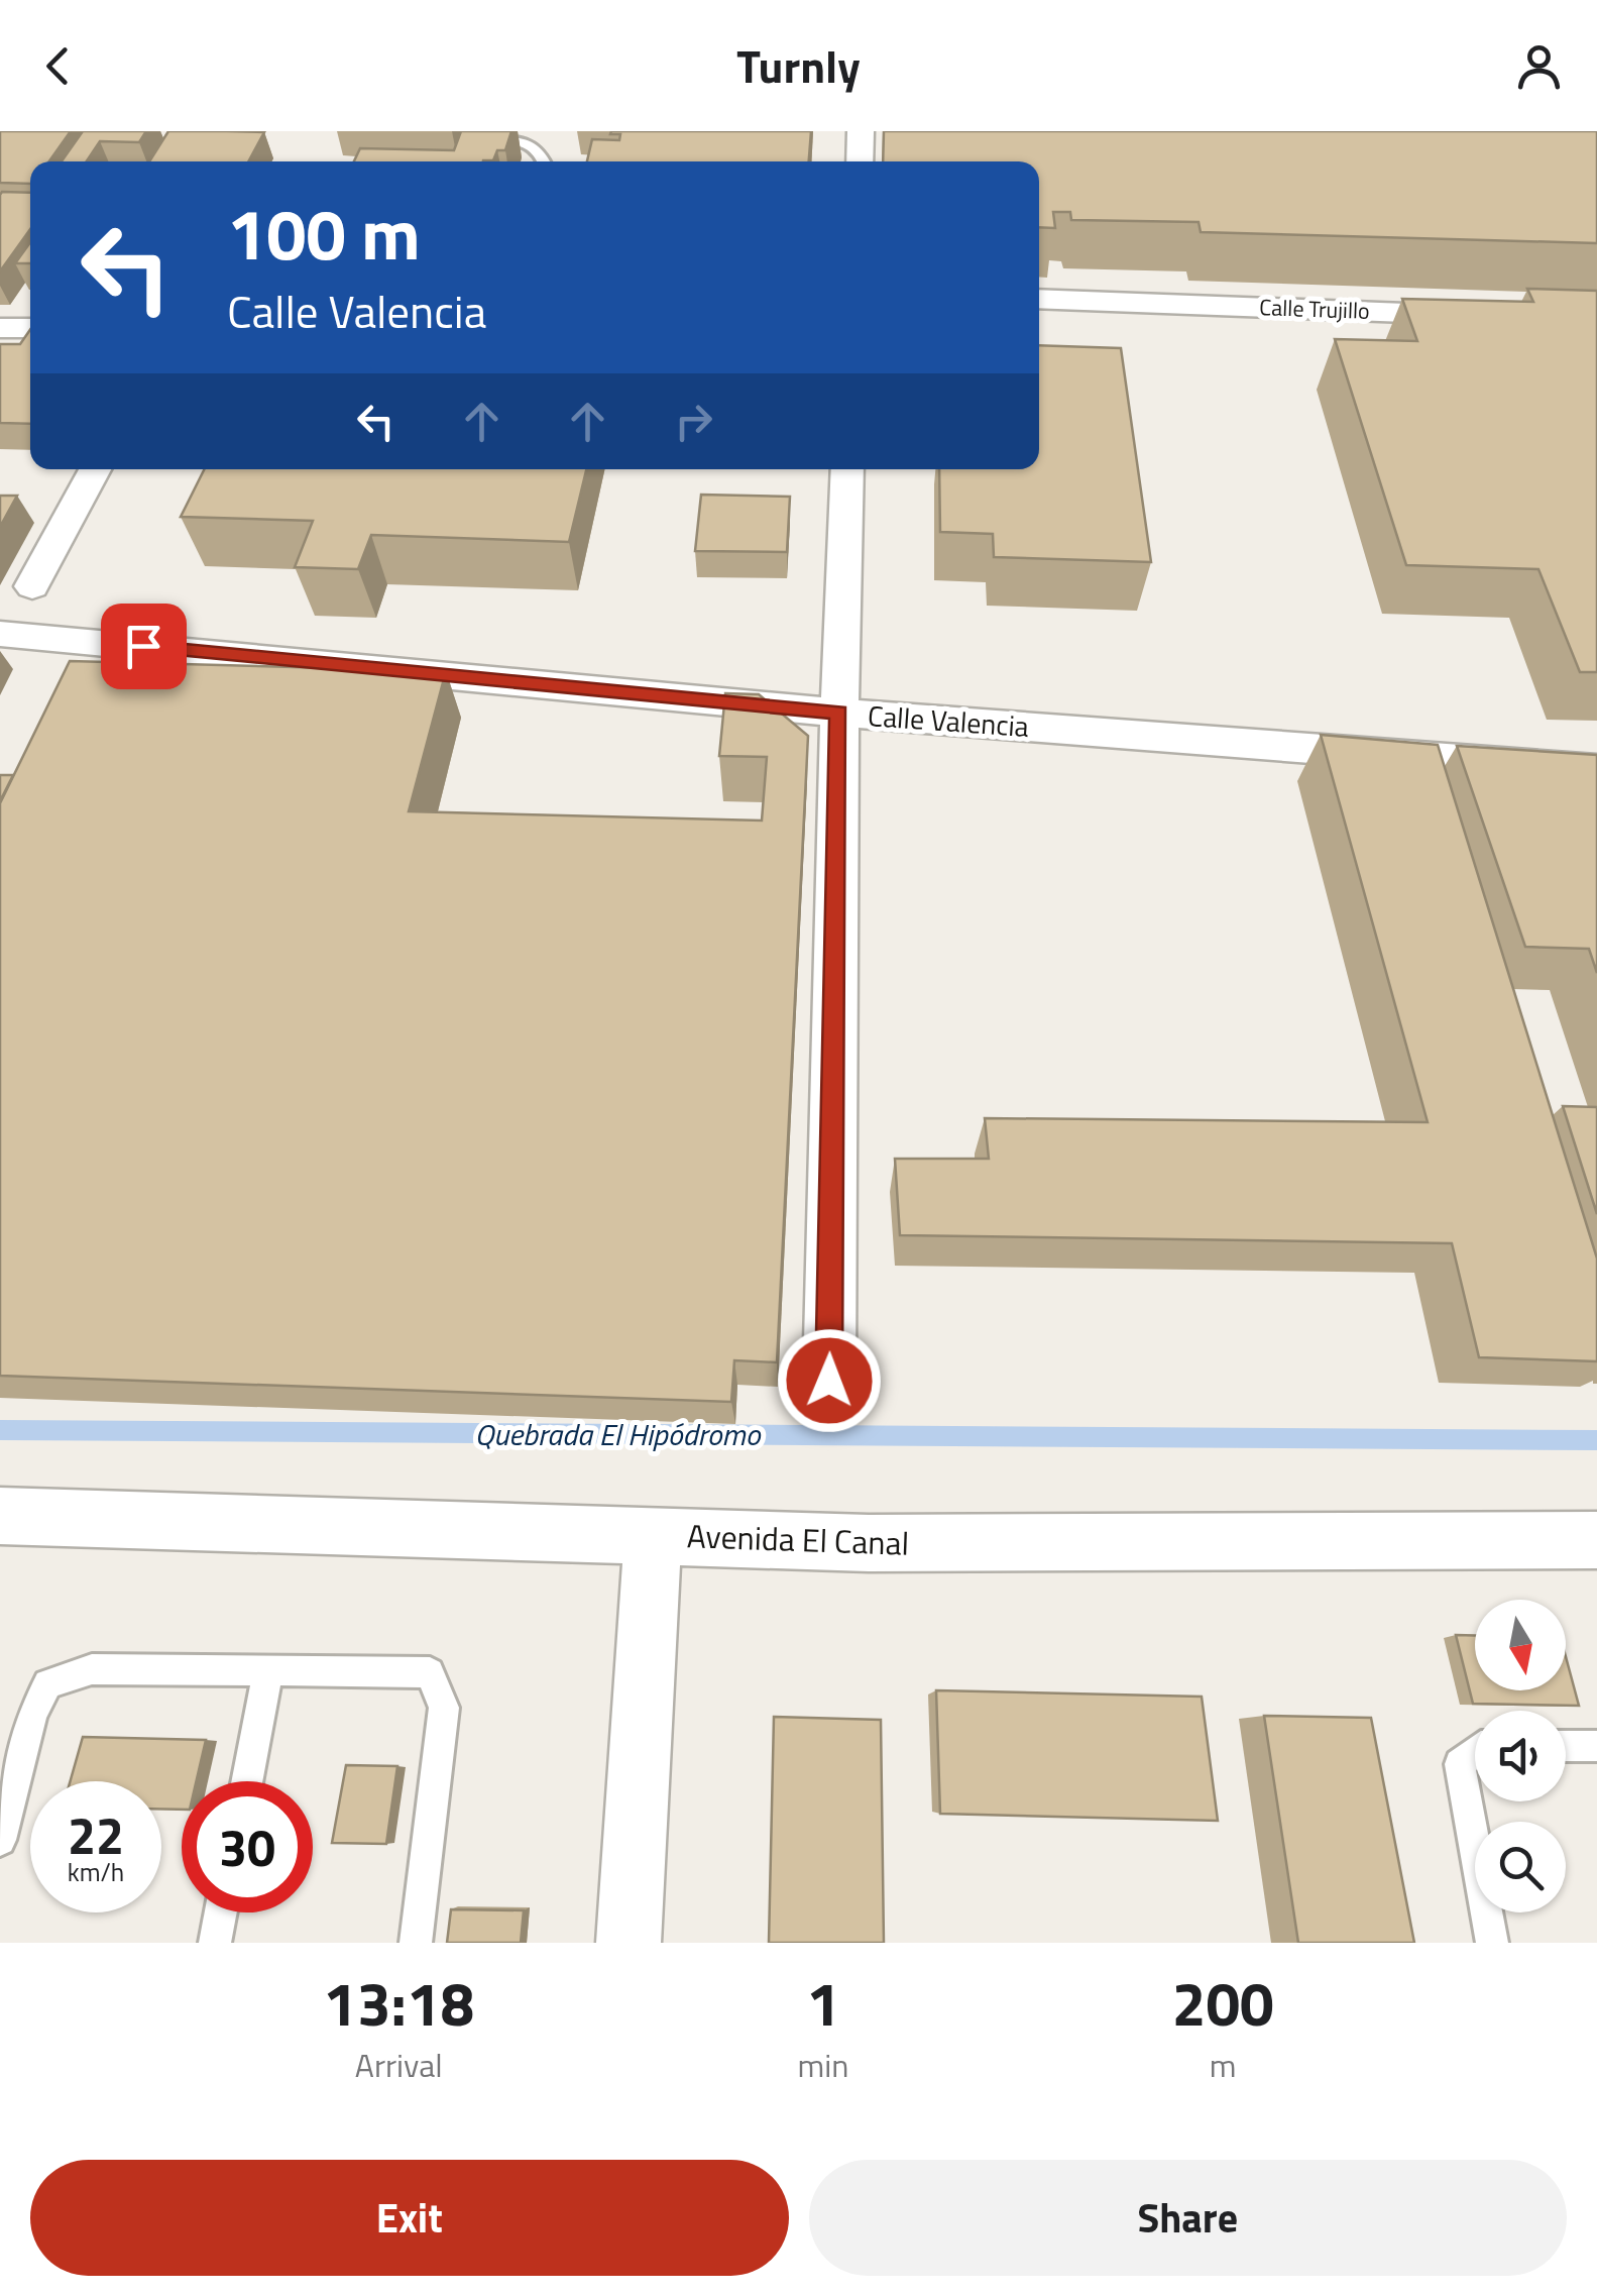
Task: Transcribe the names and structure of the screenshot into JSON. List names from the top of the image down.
{
  "streets": {
    "street": ["Calle Trujillo", "Calle Valencia", "Avenida El Canal"]
  },
  "water": ["Quebrada El Hipódromo"],
  "north": "bottom",
  "page": {
    "header": "Turnly",
    "turn": ["100 m", "Calle Valencia"],
    "speed": "22 km/h",
    "limit": "30",
    "eta": [
      "13:18",
      "Arrival",
      "1",
      "min",
      "200",
      "m"
    ],
    "buttons": ["Exit", "Share"]
  }
}
